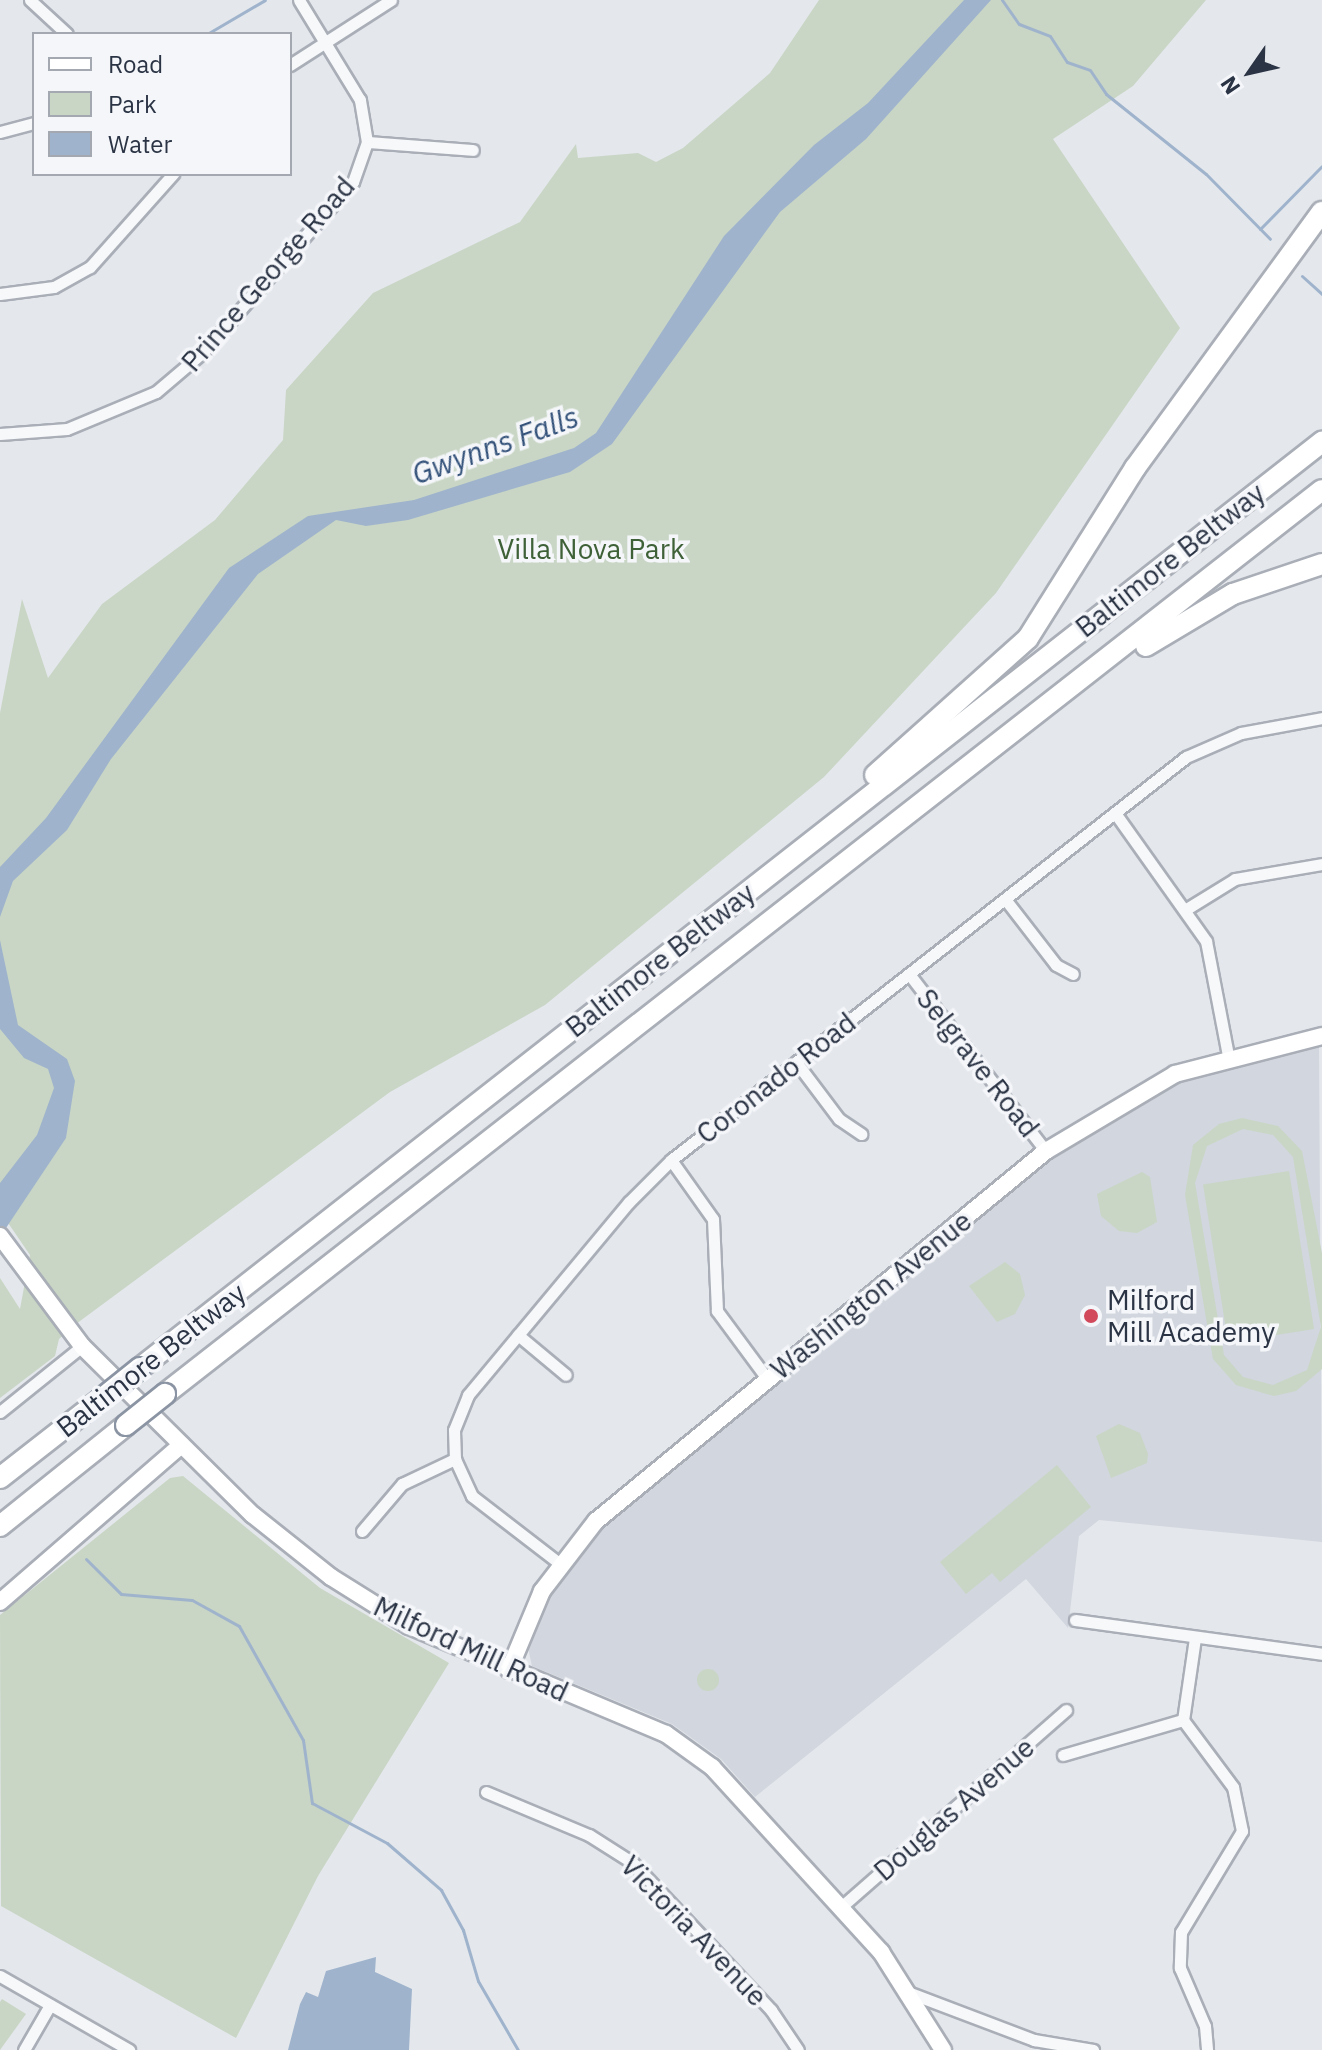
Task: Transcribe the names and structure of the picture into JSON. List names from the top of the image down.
{
  "streets": {
    "highway": ["Baltimore Beltway"],
    "main road": ["Washington Avenue", "Milford Mill Road"],
    "street": [
      "Prince George Road",
      "Selgrave Road",
      "Coronado Road",
      "Douglas Avenue",
      "Victoria Avenue"
    ]
  },
  "crossings": [
    ["Selgrave Road", "Coronado Road"],
    ["Selgrave Road", "Washington Avenue"],
    ["Washington Avenue", "Milford Mill Road"],
    ["Milford Mill Road", "Douglas Avenue"]
  ],
  "water": ["Gwynns Falls"],
  "parks": ["Villa Nova Park"],
  "places": ["Milford Mill Academy"],
  "legend": ["Road", "Park", "Water"],
  "north": "bottom left"
}
